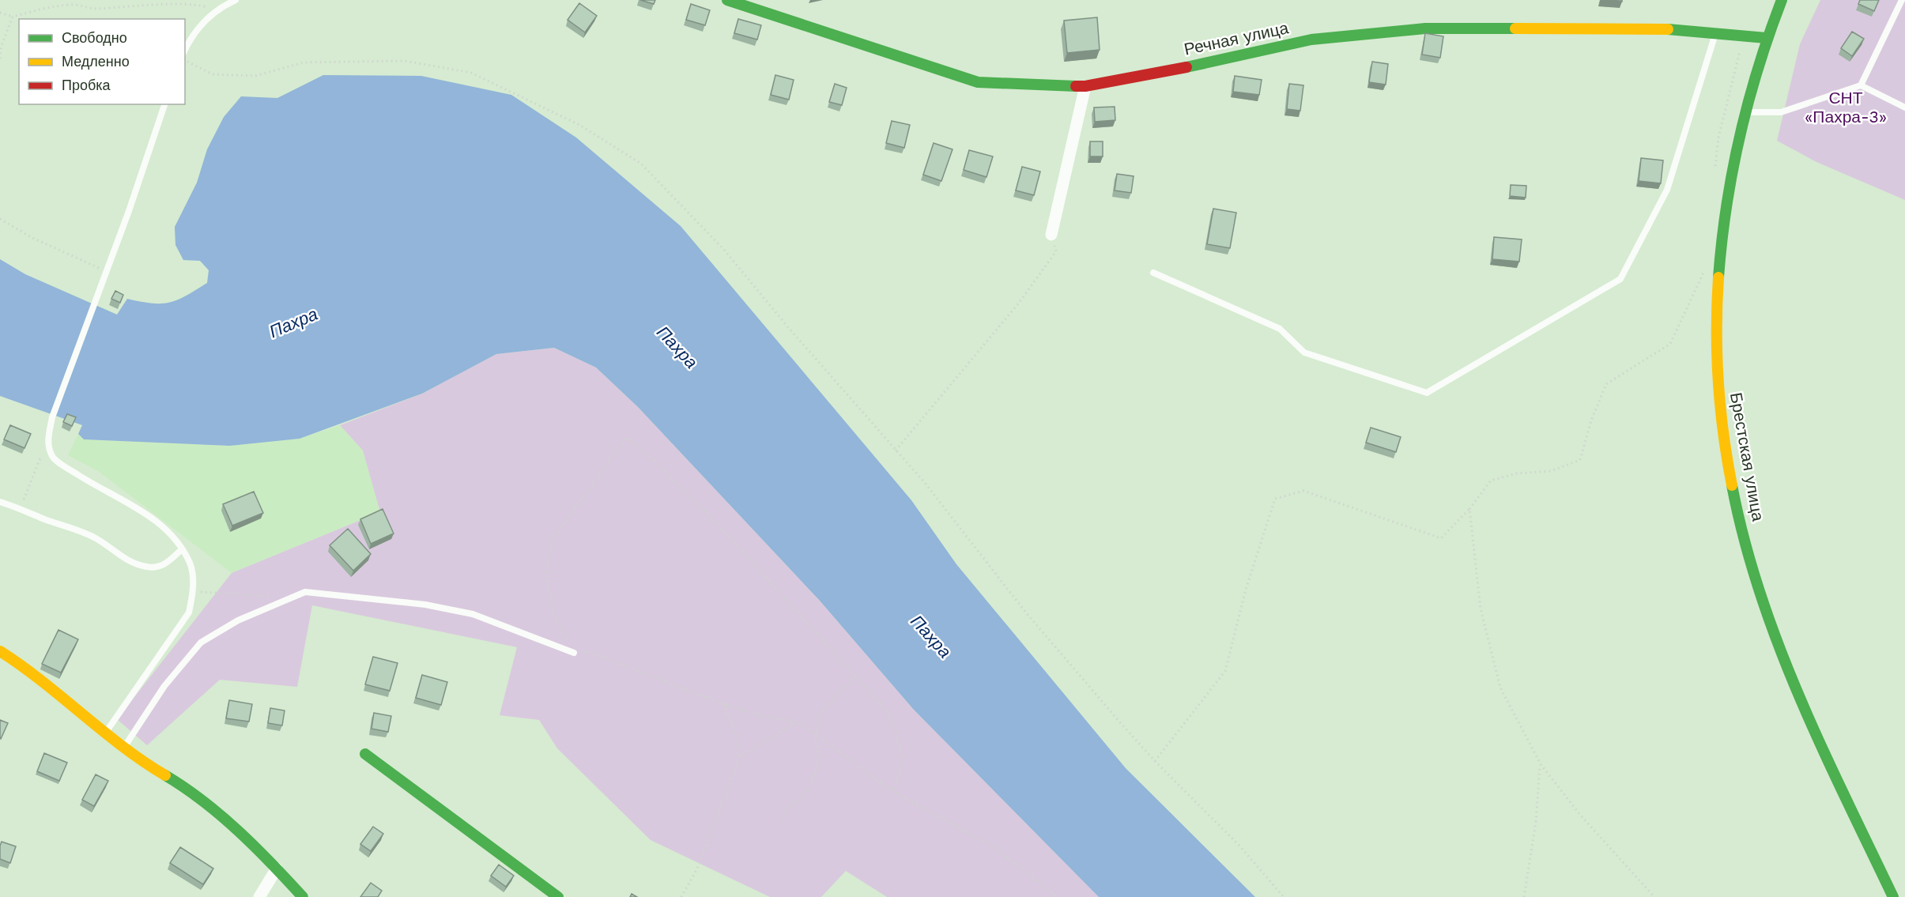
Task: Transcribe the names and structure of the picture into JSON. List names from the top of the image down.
{
  "streets": {
    "street": ["Речная улица", "Брестская улица"]
  },
  "crossings": [
    ["Речная улица", "Брестская улица"]
  ],
  "water": ["Пахра"],
  "parks": ["СНТ «Пахра-3»"],
  "legend": ["Свободно", "Медленно", "Пробка"]
}
